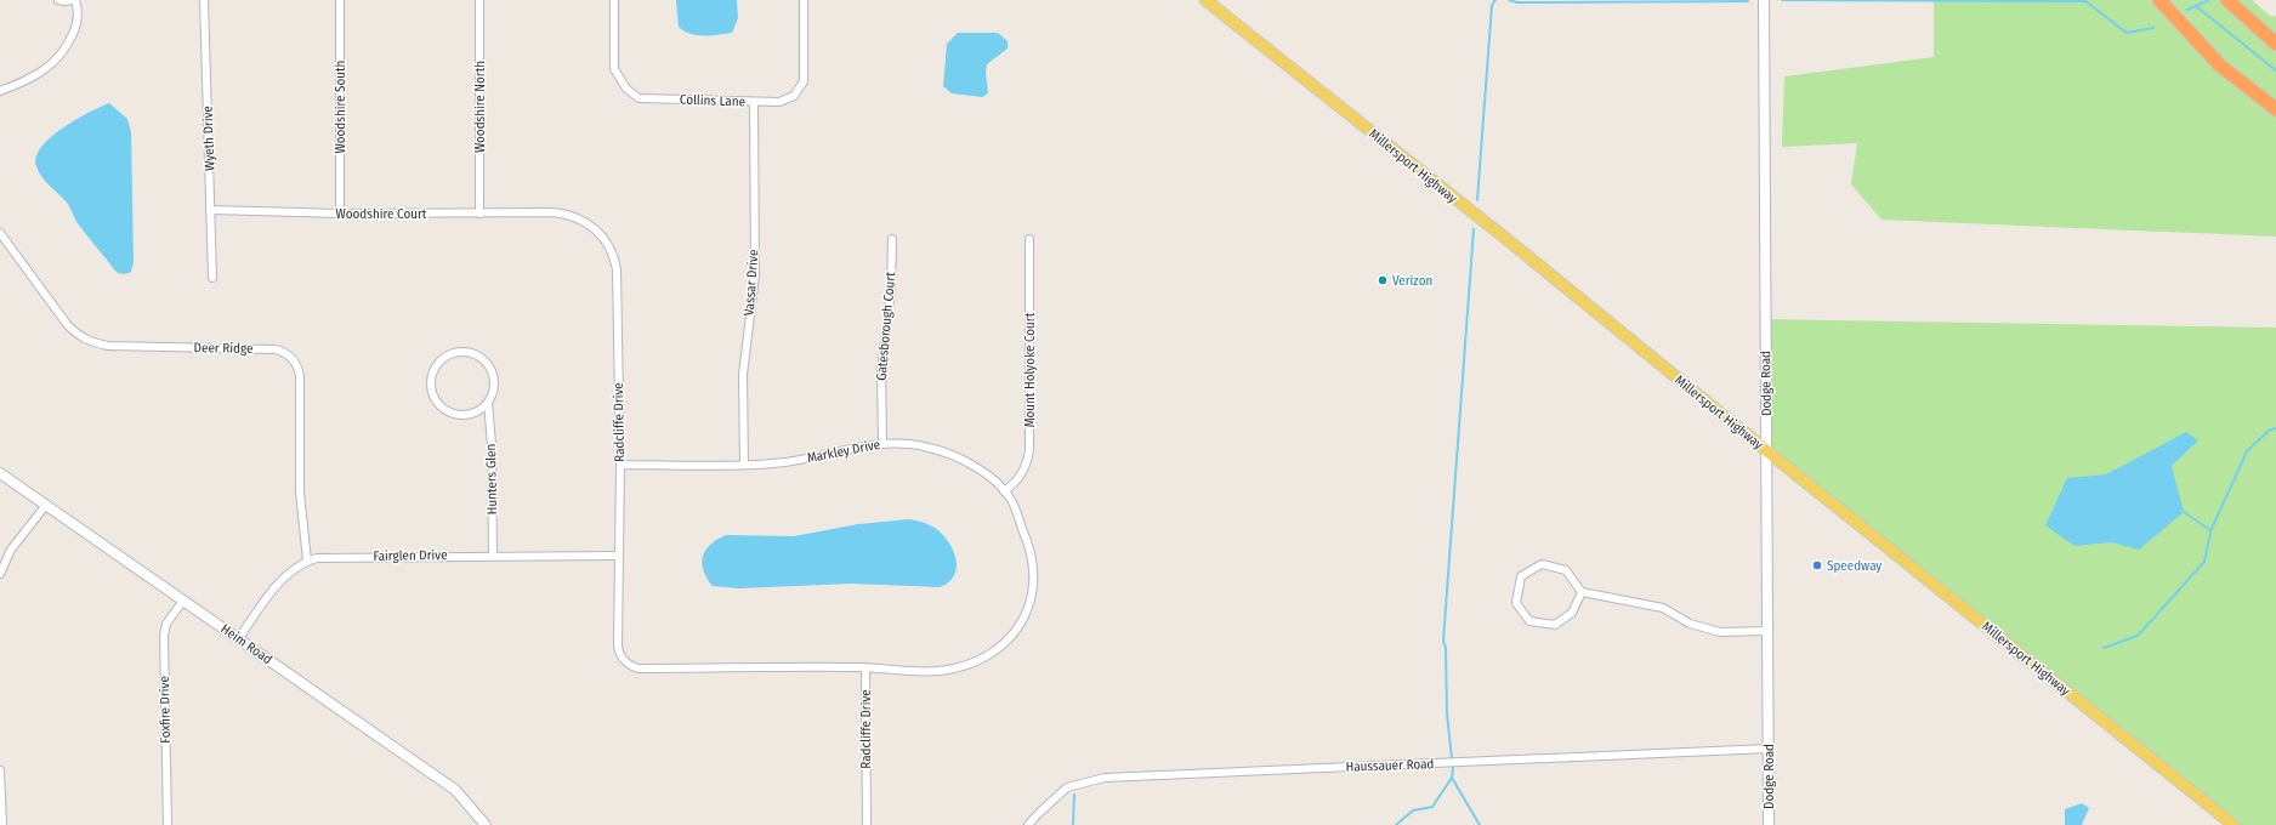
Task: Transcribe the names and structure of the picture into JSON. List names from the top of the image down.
{
  "streets": {
    "main road": ["Millersport Highway"],
    "street": [
      "Collins Lane",
      "Woodshire South",
      "Woodshire North",
      "Wyeth Drive",
      "Woodshire Court",
      "Vassar Drive",
      "Gatesborough Court",
      "Deer Ridge",
      "Mount Holyoke Court",
      "Dodge Road",
      "Radcliffe Drive",
      "Markley Drive",
      "Hunters Glen",
      "Fairglen Drive",
      "Heim Road",
      "Foxfire Drive",
      "Haussauer Road"
    ]
  },
  "crossings": [
    ["Collins Lane", "Vassar Drive"],
    ["Woodshire South", "Woodshire Court"],
    ["Woodshire North", "Woodshire Court"],
    ["Wyeth Drive", "Woodshire Court"],
    ["Millersport Highway", "Dodge Road"],
    ["Woodshire Court", "Radcliffe Drive"],
    ["Vassar Drive", "Markley Drive"],
    ["Gatesborough Court", "Markley Drive"],
    ["Deer Ridge", "Fairglen Drive"],
    ["Mount Holyoke Court", "Markley Drive"],
    ["Dodge Road", "Haussauer Road"],
    ["Radcliffe Drive", "Markley Drive"],
    ["Radcliffe Drive", "Fairglen Drive"],
    ["Hunters Glen", "Fairglen Drive"],
    ["Fairglen Drive", "Heim Road"],
    ["Heim Road", "Foxfire Drive"]
  ],
  "places": ["Verizon", "Speedway"]
}
